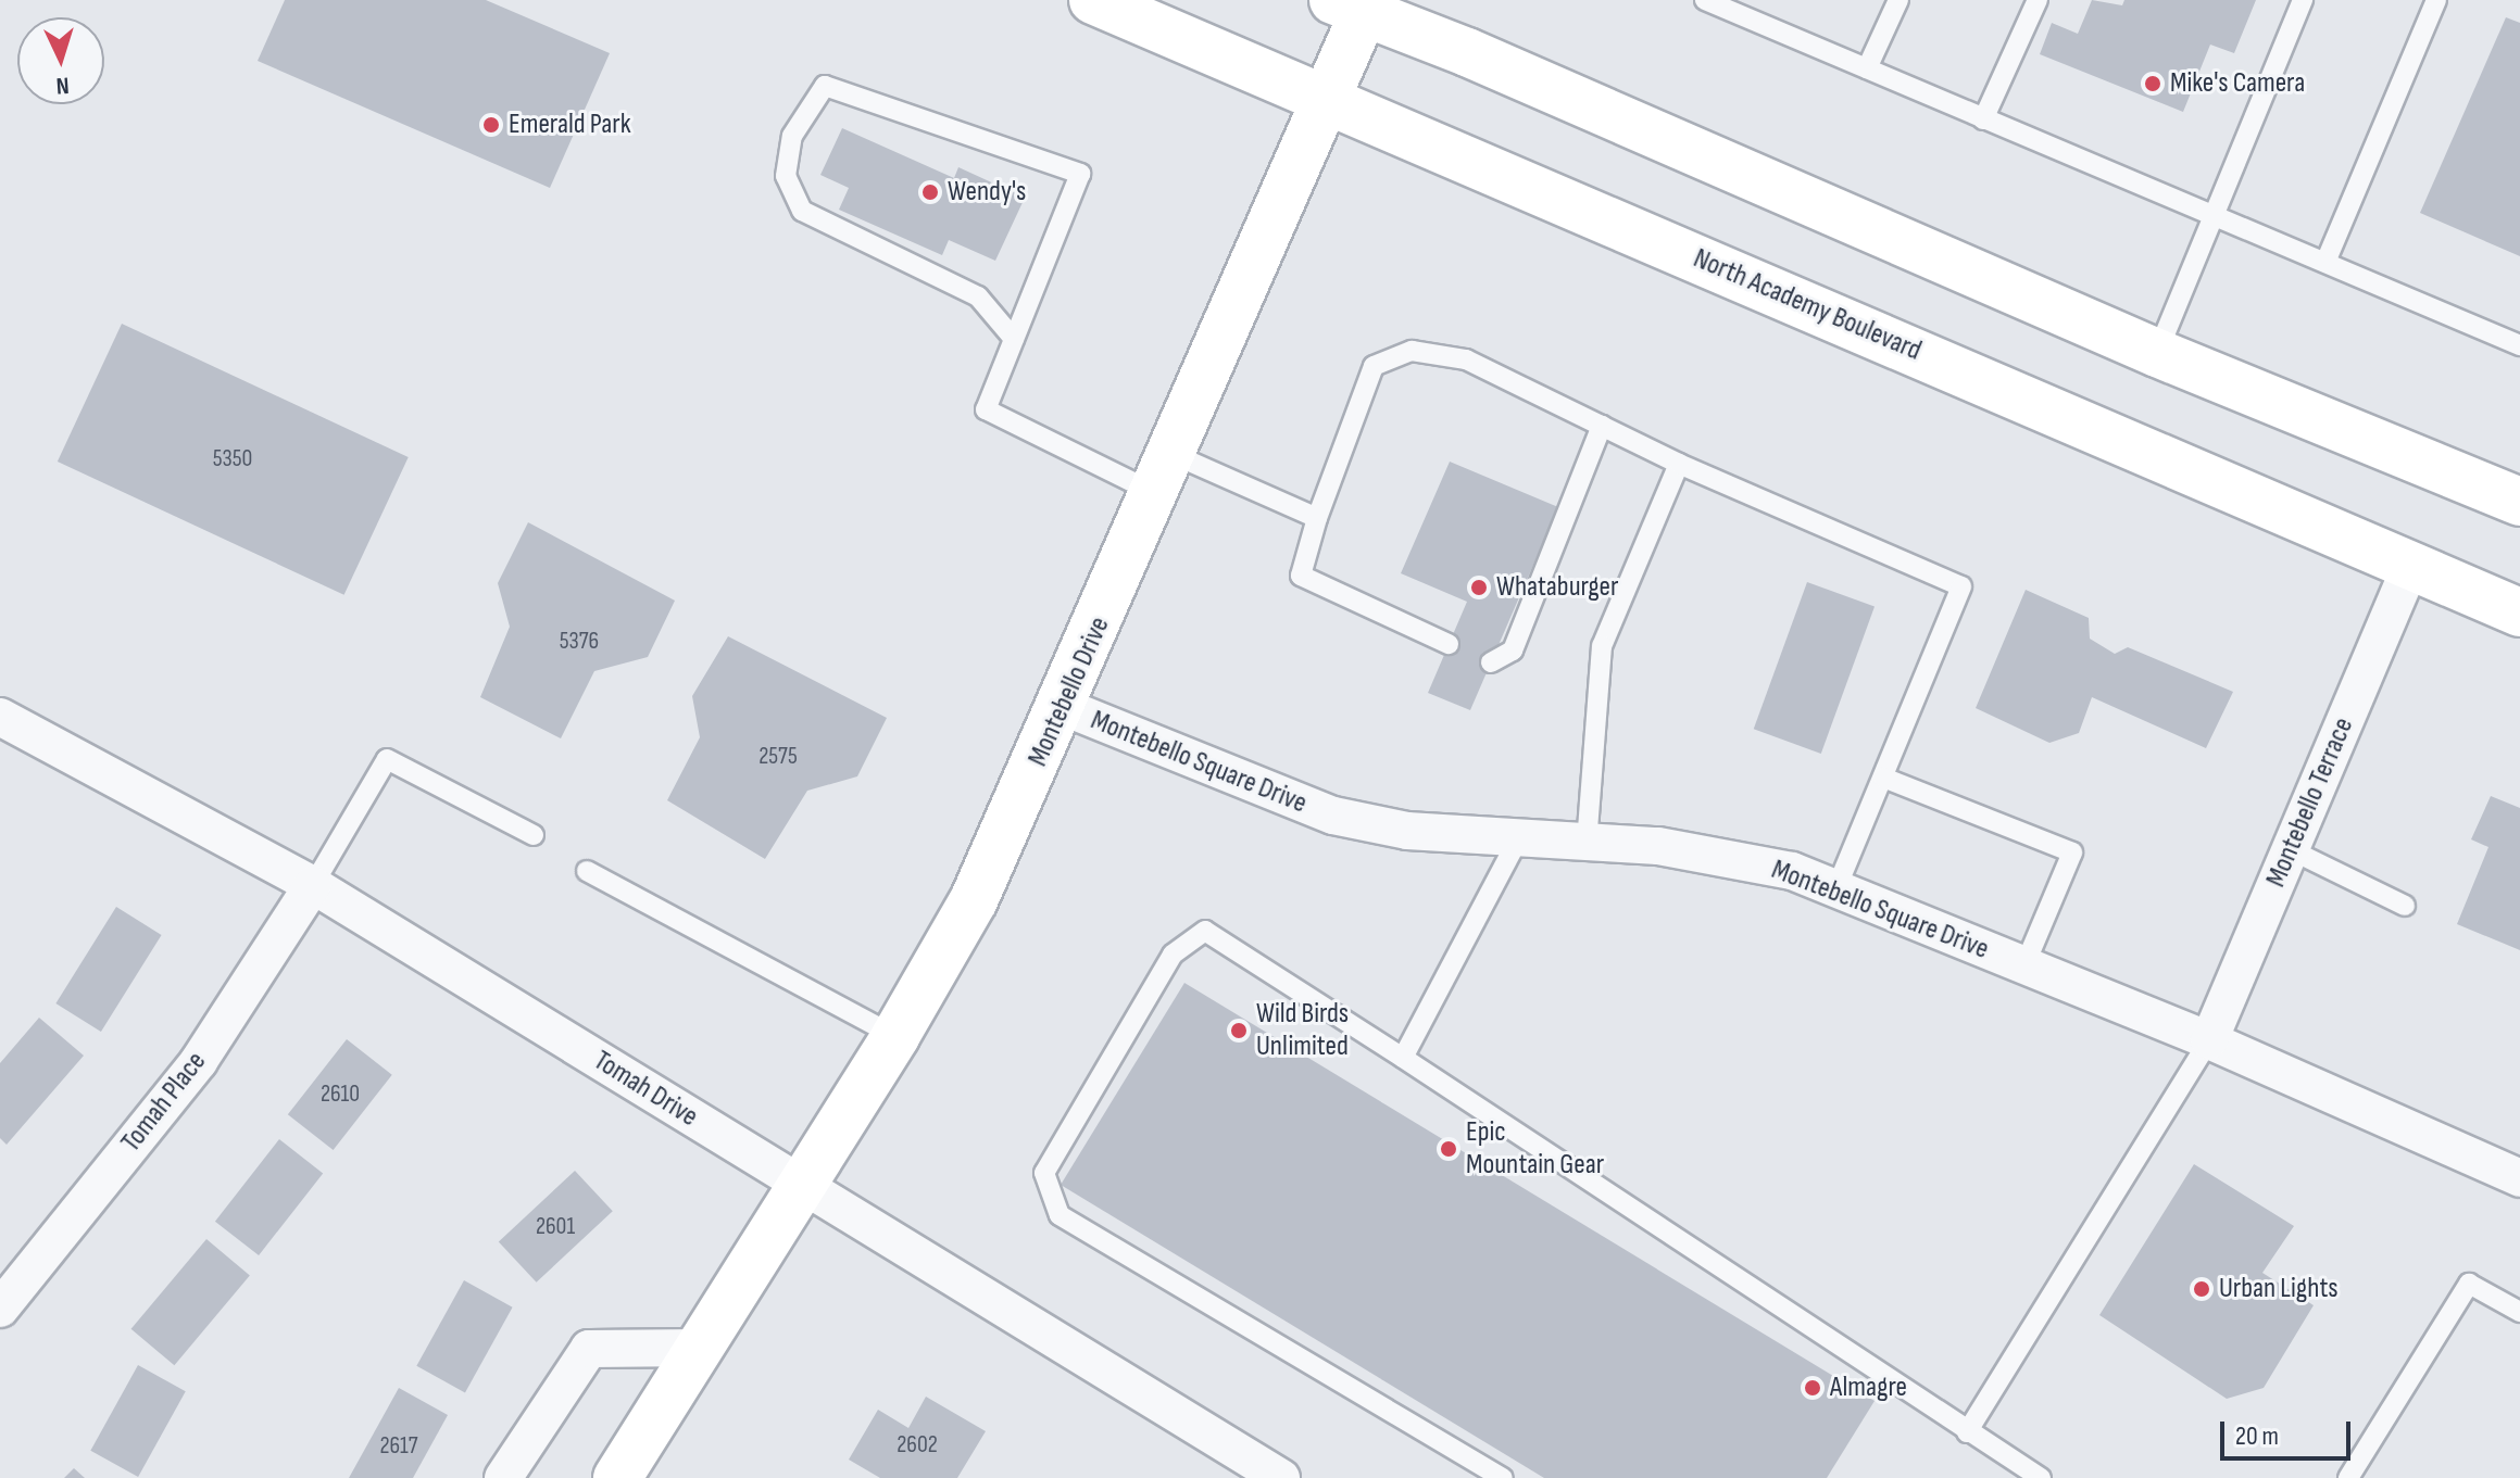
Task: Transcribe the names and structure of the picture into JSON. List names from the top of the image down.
{
  "streets": {
    "main road": ["North Academy Boulevard", "Montebello Drive"],
    "street": [
      "Montebello Square Drive",
      "Montebello Terrace",
      "Tomah Drive",
      "Tomah Place"
    ]
  },
  "crossings": [
    ["North Academy Boulevard", "Montebello Drive"],
    ["North Academy Boulevard", "Montebello Terrace"],
    ["Montebello Drive", "Montebello Square Drive"],
    ["Montebello Drive", "Tomah Drive"],
    ["Montebello Square Drive", "Montebello Terrace"],
    ["Tomah Drive", "Tomah Place"]
  ],
  "places": [
    "Mike's Camera",
    "Emerald Park",
    "Wendy's",
    "Whataburger",
    "Wild Birds Unlimited",
    "Epic Mountain Gear",
    "Urban Lights",
    "Almagre"
  ],
  "house_numbers": [
    "5350",
    "5376",
    "2575",
    "2610",
    "2601",
    "2602",
    "2617"
  ],
  "scale_bar": "20 m",
  "north": "bottom"
}
